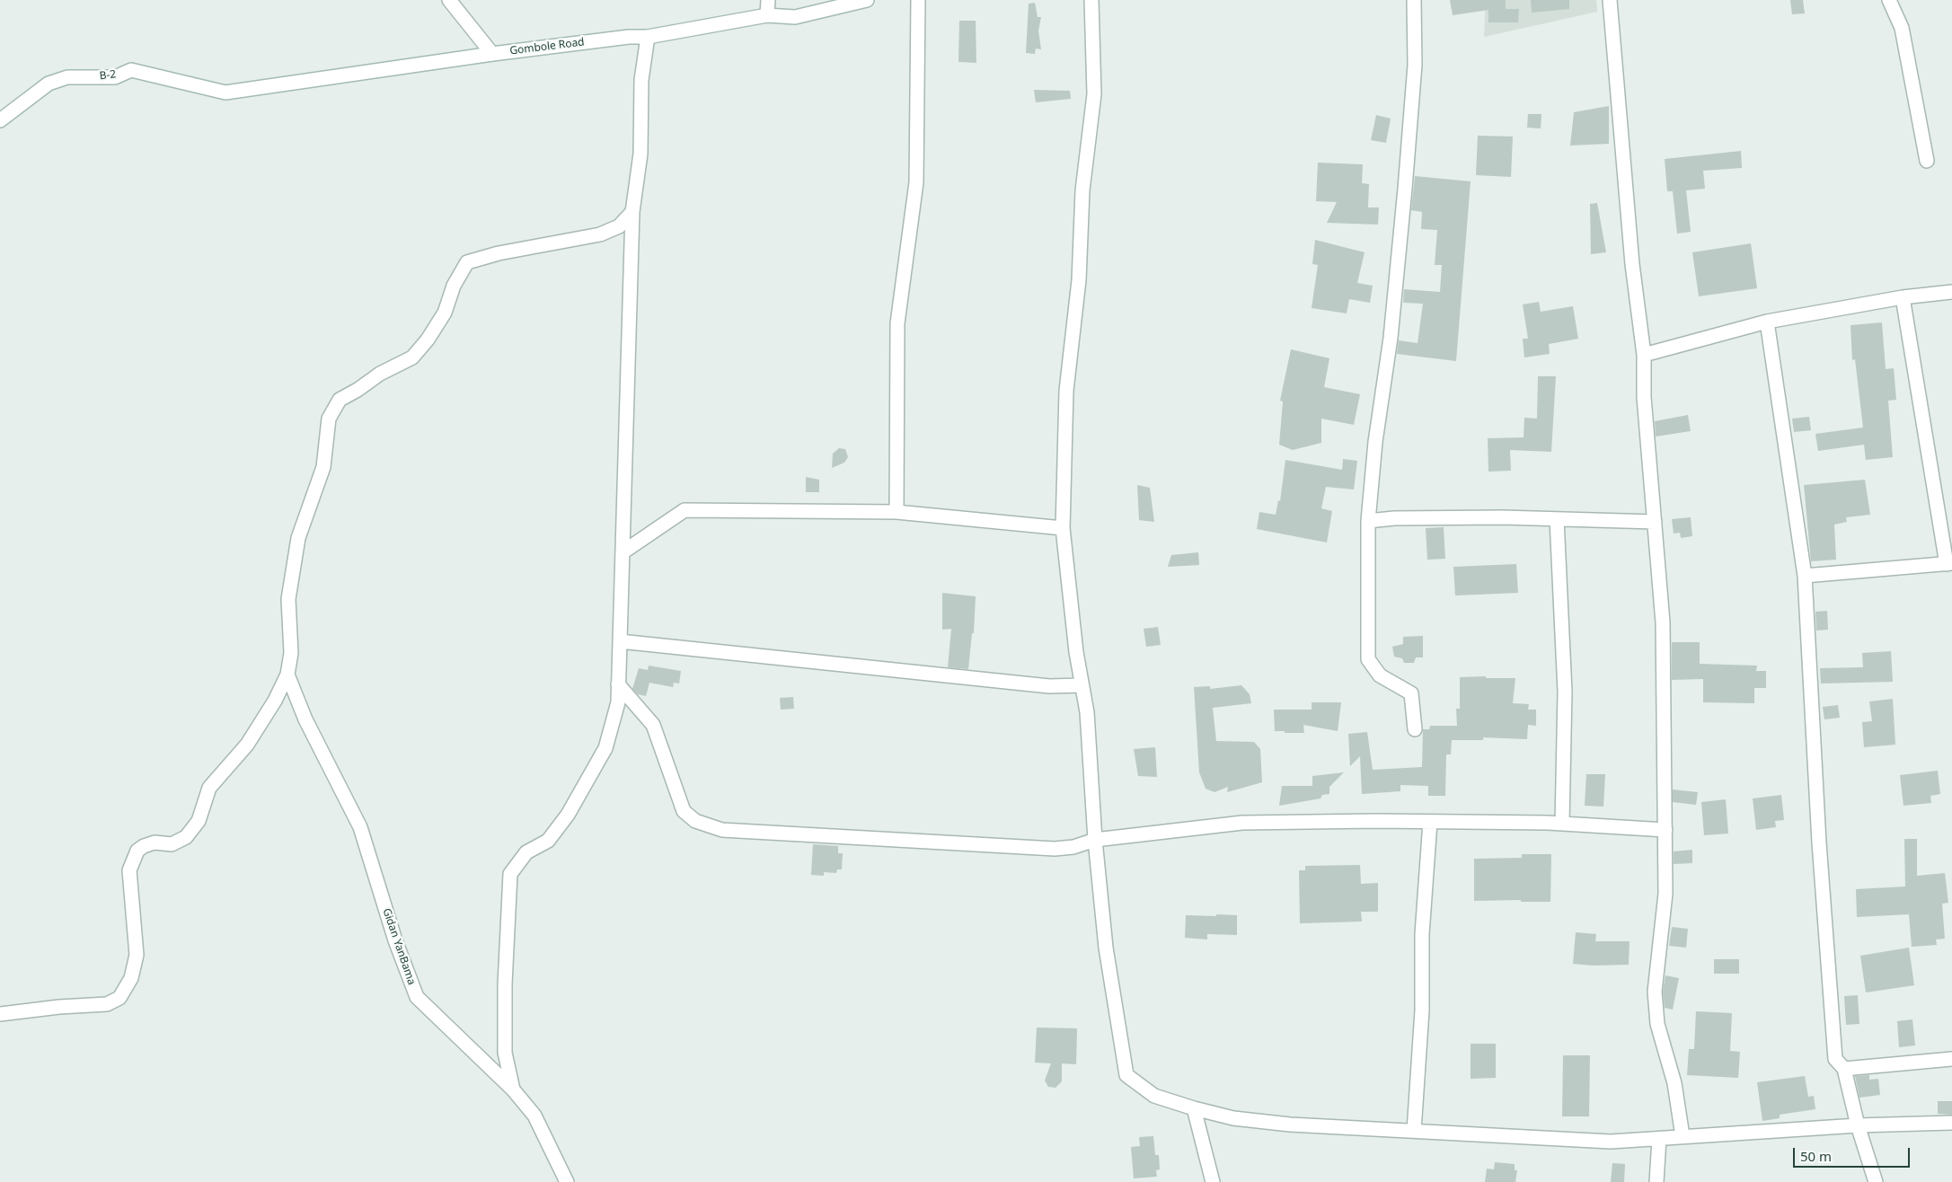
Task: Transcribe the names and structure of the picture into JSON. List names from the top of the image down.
{
  "streets": {
    "street": ["Gombole Road", "B-2", "Gidan YanBama"]
  },
  "crossings": [
    ["Gombole Road", "B-2"]
  ],
  "scale_bar": "50 m"
}
